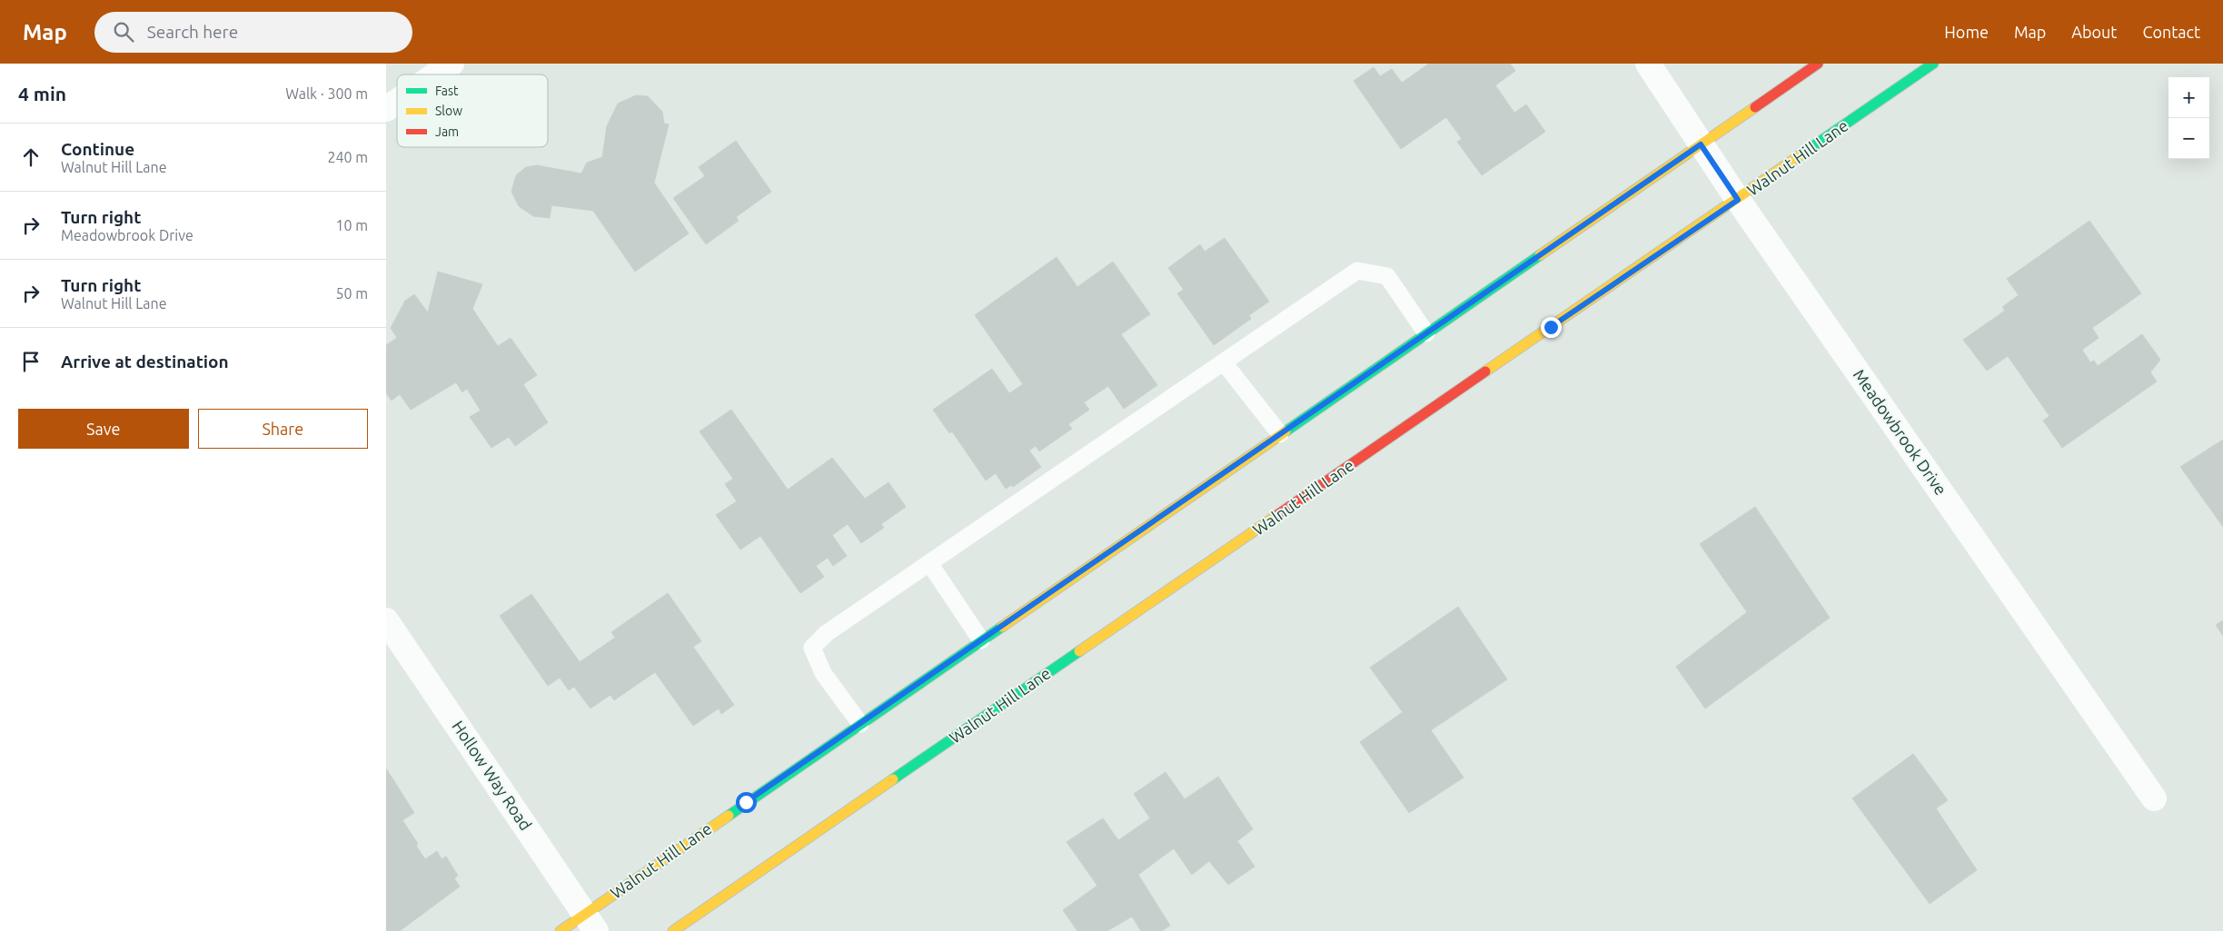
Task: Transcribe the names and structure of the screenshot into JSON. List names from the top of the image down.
{
  "streets": {
    "main road": ["Walnut Hill Lane"],
    "street": ["Meadowbrook Drive", "Hollow Way Road"]
  },
  "crossings": [
    ["Walnut Hill Lane", "Meadowbrook Drive"],
    ["Walnut Hill Lane", "Hollow Way Road"]
  ],
  "legend": ["Fast", "Slow", "Jam"],
  "page": {
    "header": "Map",
    "search": "Search here",
    "nav": [
      "Home",
      "Map",
      "About",
      "Contact"
    ],
    "heading": ["4 min", "Walk · 300 m"],
    "map_buttons": ["+", "−"],
    "list": [
      ["Continue", "Walnut Hill Lane", "240 m"],
      ["Turn right", "Meadowbrook Drive", "10 m"],
      ["Turn right", "Walnut Hill Lane", "50 m"],
      "Arrive at destination"
    ],
    "buttons": ["Save", "Share"]
  }
}
